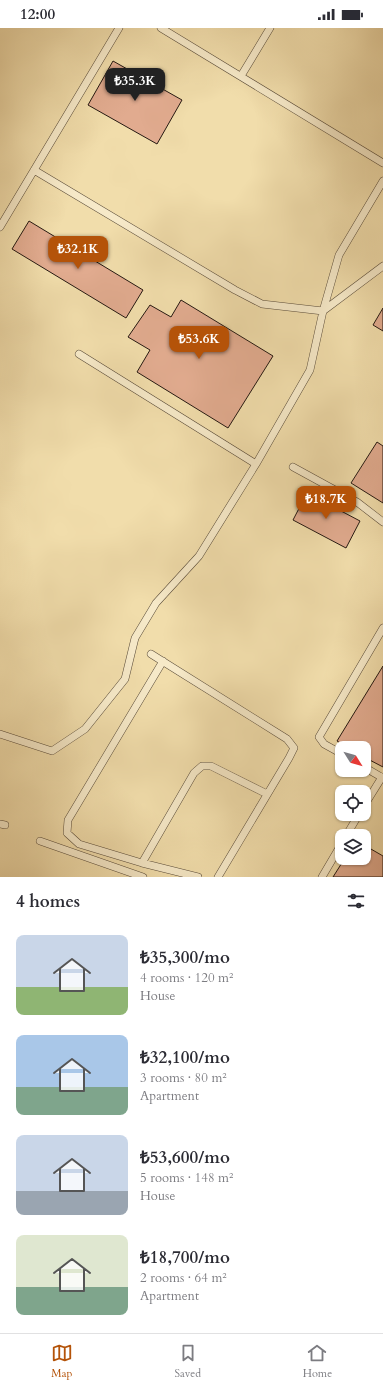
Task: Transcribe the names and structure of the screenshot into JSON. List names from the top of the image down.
{
  "north": "bottom right",
  "page": {
    "status": "12:00",
    "price": [
      "₺35.3K",
      "₺32.1K",
      "₺53.6K",
      "₺18.7K"
    ],
    "heading": "4 homes",
    "list": [
      {
        "name": "₺35,300/mo",
        "note": "4 rooms · 120 m² · House"
      },
      {
        "name": "₺32,100/mo",
        "note": "3 rooms · 80 m² · Apartment"
      },
      {
        "name": "₺53,600/mo",
        "note": "5 rooms · 148 m² · House"
      },
      {
        "name": "₺18,700/mo",
        "note": "2 rooms · 64 m² · Apartment"
      }
    ],
    "tabs": ["Map", "Saved", "Home"]
  }
}
